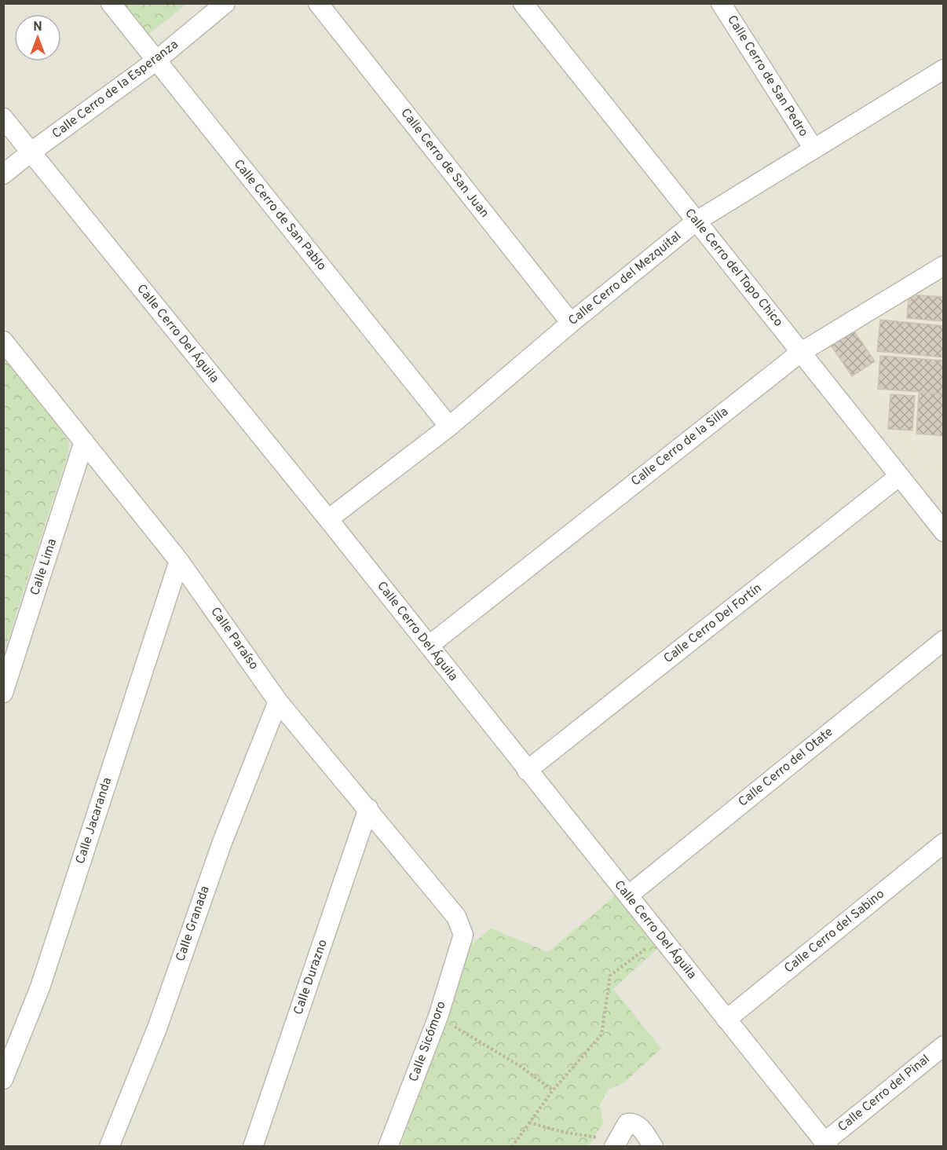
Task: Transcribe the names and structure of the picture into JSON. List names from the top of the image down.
{
  "streets": {
    "street": [
      "Calle Cerro de San Pedro",
      "Calle Cerro de la Esperanza",
      "Calle Cerro de San Juan",
      "Calle Cerro de San Pablo",
      "Calle Cerro del Topo Chico",
      "Calle Cerro del Mezquital",
      "Calle Cerro Del Águila",
      "Calle Cerro de la Silla",
      "Calle Lima",
      "Calle Cerro Del Fortín",
      "Calle Paraíso",
      "Calle Cerro del Otate",
      "Calle Jacaranda",
      "Calle Granada",
      "Calle Cerro del Sabino",
      "Calle Durazno",
      "Calle Sicómoro",
      "Calle Cerro del Pinal"
    ]
  },
  "crossings": [
    ["Calle Cerro de San Pedro", "Calle Cerro del Mezquital"],
    ["Calle Cerro de la Esperanza", "Calle Cerro de San Pablo"],
    ["Calle Cerro de la Esperanza", "Calle Cerro Del Águila"],
    ["Calle Cerro de San Juan", "Calle Cerro del Mezquital"],
    ["Calle Cerro de San Pablo", "Calle Cerro del Mezquital"],
    ["Calle Cerro del Topo Chico", "Calle Cerro del Mezquital"],
    ["Calle Cerro del Topo Chico", "Calle Cerro de la Silla"],
    ["Calle Cerro del Topo Chico", "Calle Cerro Del Fortín"],
    ["Calle Cerro del Mezquital", "Calle Cerro Del Águila"],
    ["Calle Cerro Del Águila", "Calle Cerro de la Silla"],
    ["Calle Cerro Del Águila", "Calle Cerro Del Fortín"],
    ["Calle Cerro Del Águila", "Calle Cerro del Otate"],
    ["Calle Cerro Del Águila", "Calle Cerro del Sabino"],
    ["Calle Cerro Del Águila", "Calle Cerro del Pinal"],
    ["Calle Lima", "Calle Paraíso"],
    ["Calle Paraíso", "Calle Jacaranda"],
    ["Calle Paraíso", "Calle Granada"],
    ["Calle Paraíso", "Calle Durazno"],
    ["Calle Paraíso", "Calle Sicómoro"]
  ],
  "north": "top"
}
